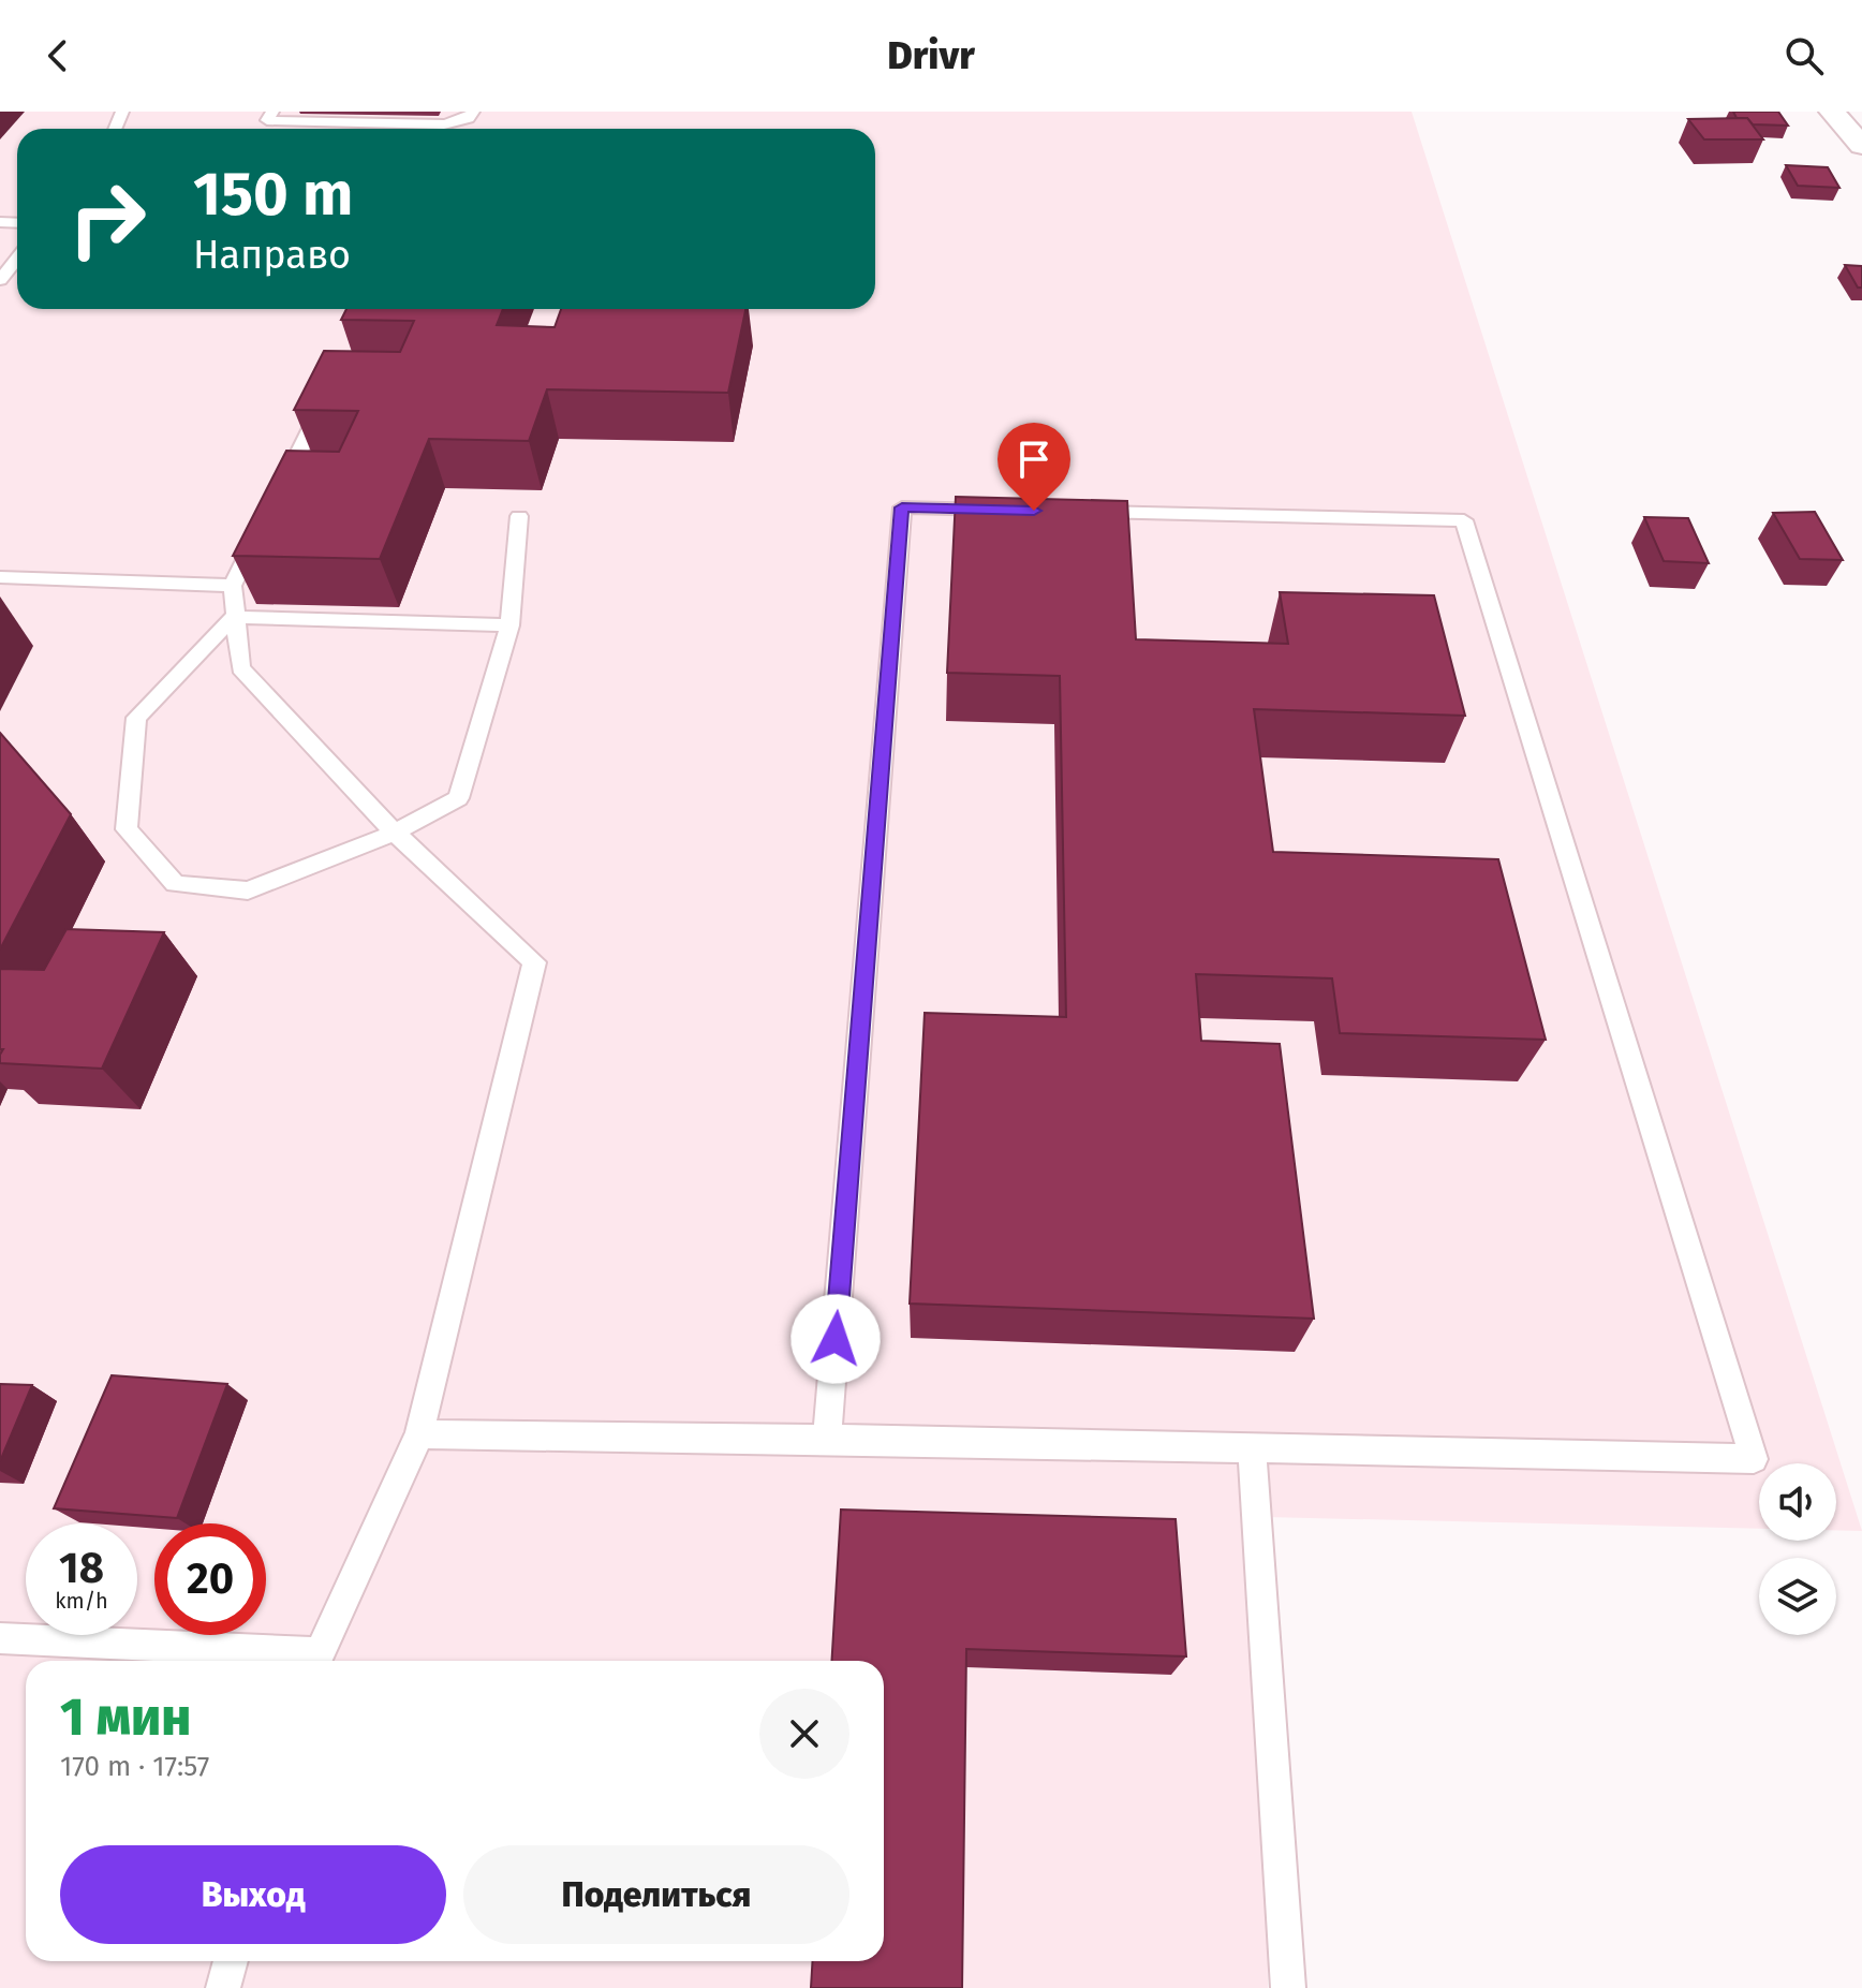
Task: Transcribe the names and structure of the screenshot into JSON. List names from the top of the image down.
{
  "page": {
    "header": "Drivr",
    "turn": ["150 m", "Направо"],
    "speed": "18 km/h",
    "limit": "20",
    "heading": ["1 мин", "170 m · 17:57"],
    "buttons": ["Выход", "Поделиться"]
  }
}
